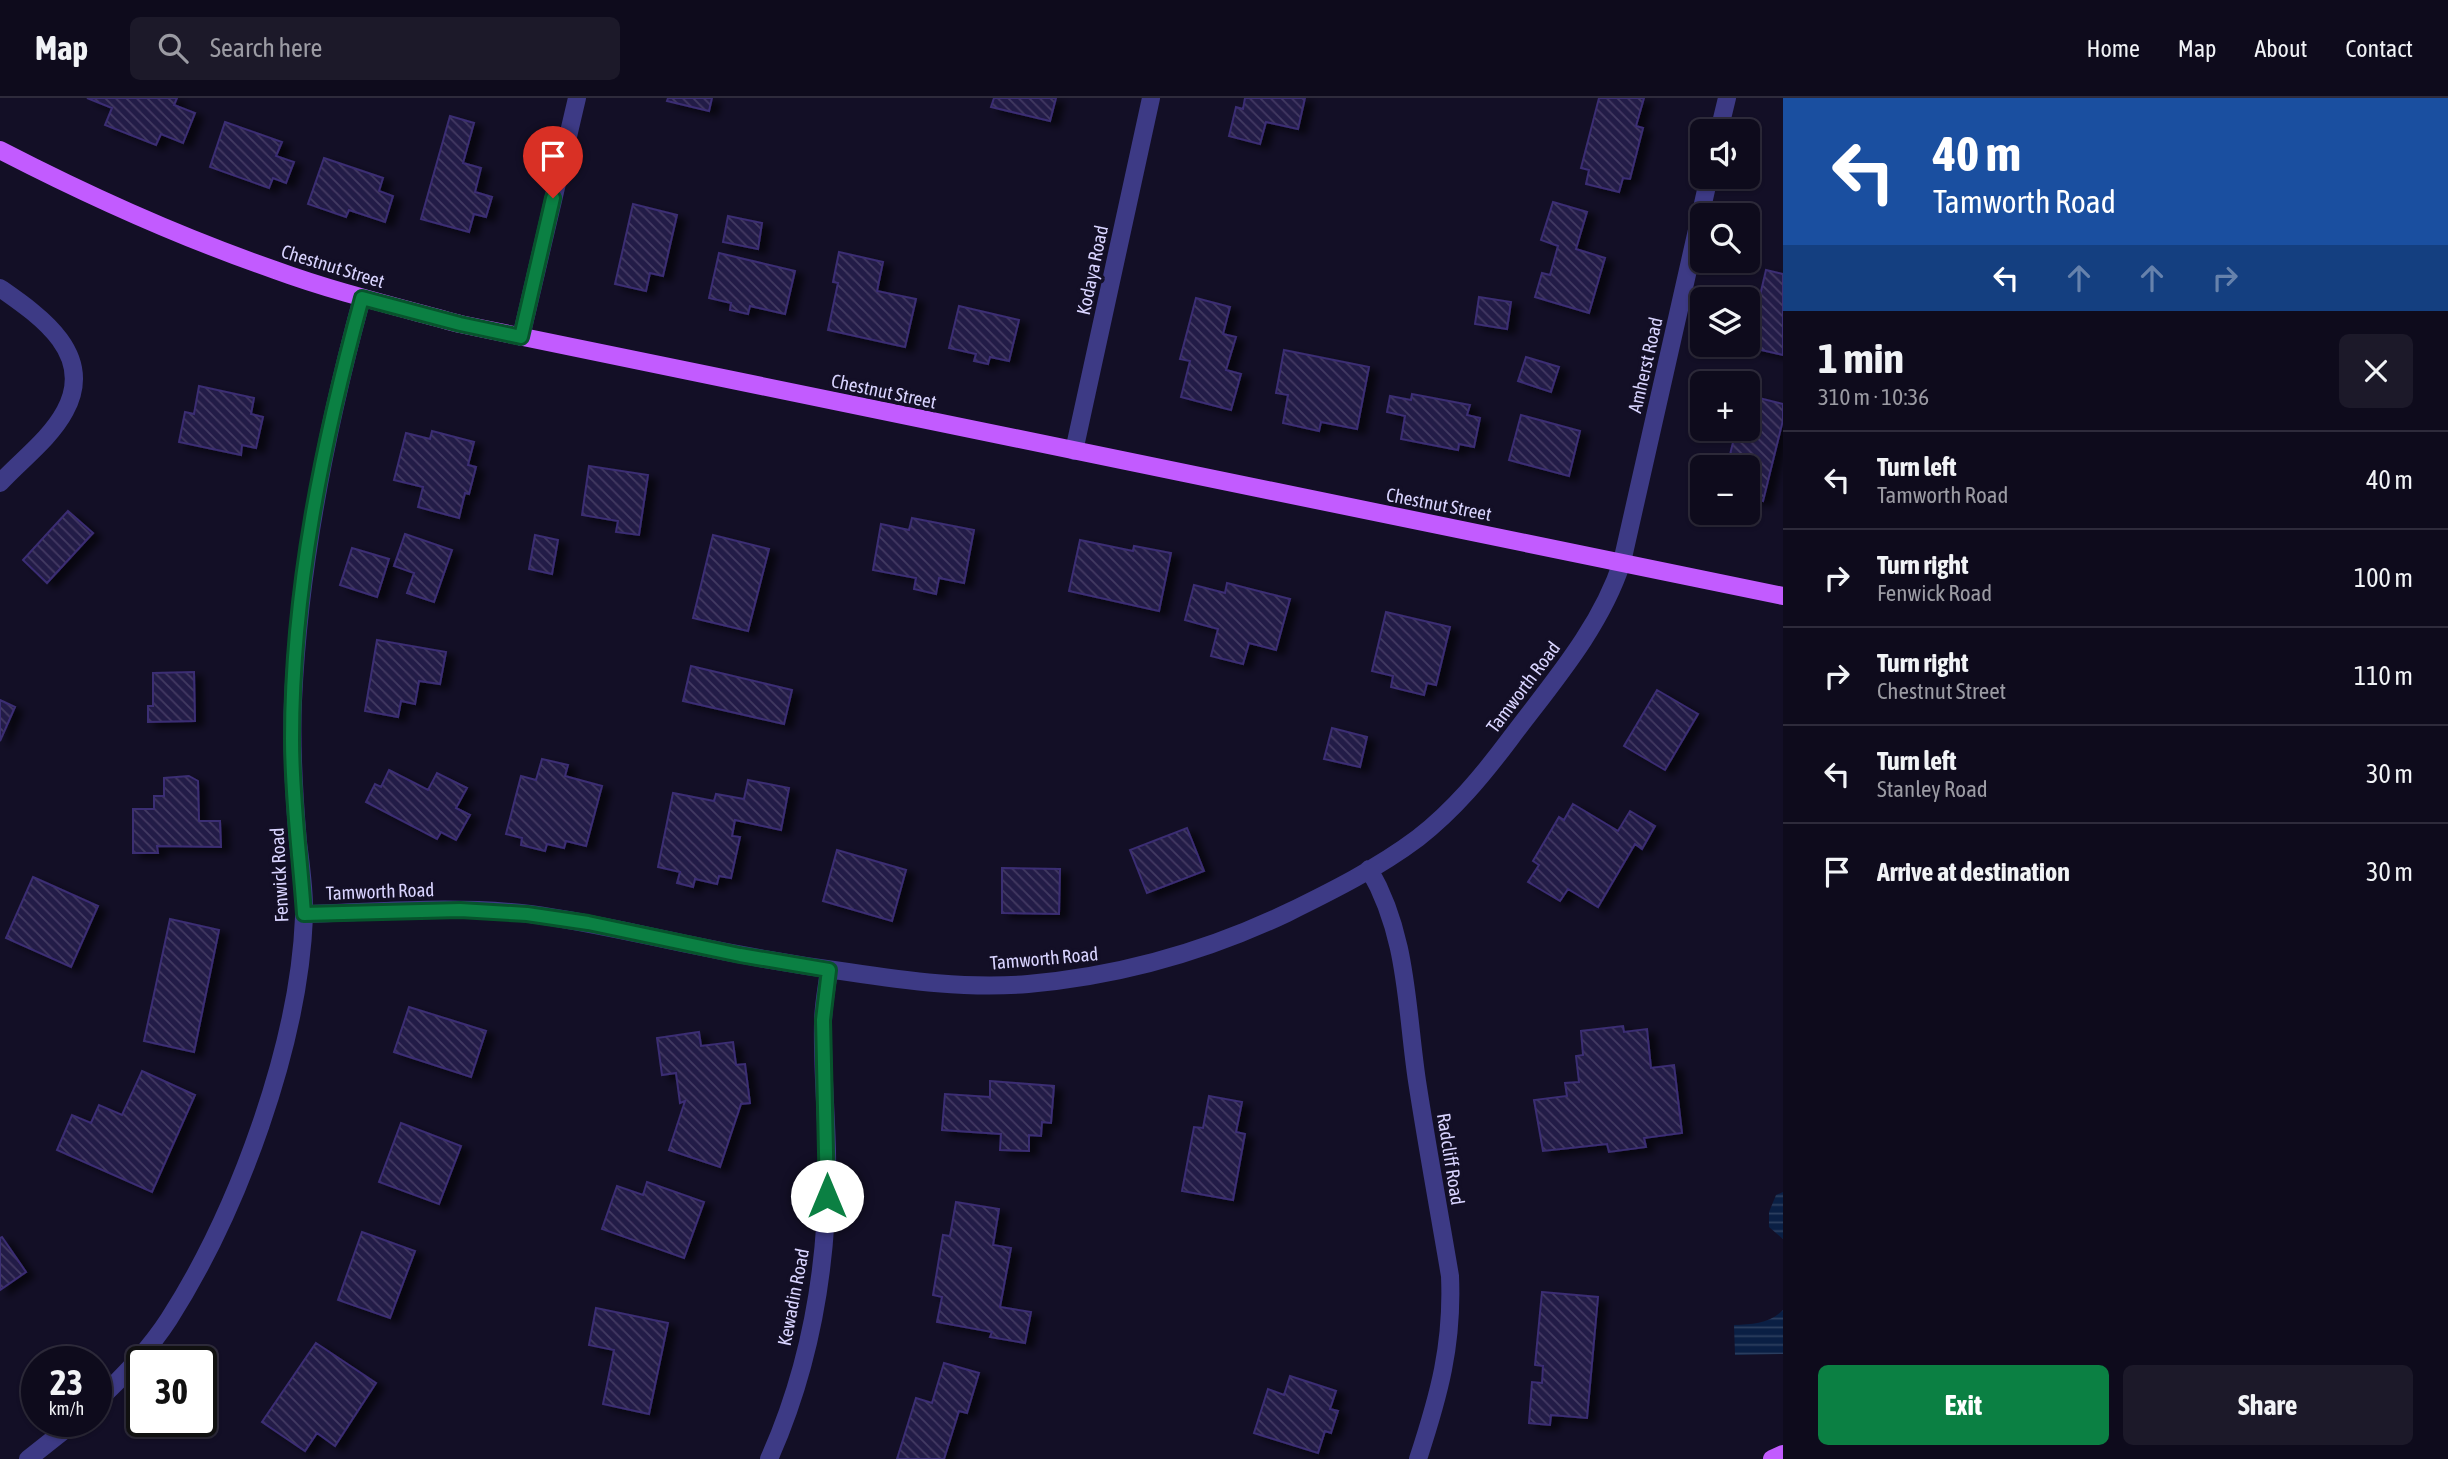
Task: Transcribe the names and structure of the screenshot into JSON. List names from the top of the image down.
{
  "streets": {
    "main road": ["Chestnut Street"],
    "street": [
      "Kodaya Road",
      "Amherst Road",
      "Tamworth Road",
      "Fenwick Road",
      "Radcliff Road",
      "Kewadin Road"
    ]
  },
  "crossings": [
    ["Chestnut Street", "Kodaya Road"],
    ["Chestnut Street", "Amherst Road"],
    ["Chestnut Street", "Tamworth Road"],
    ["Chestnut Street", "Fenwick Road"],
    ["Amherst Road", "Tamworth Road"],
    ["Tamworth Road", "Fenwick Road"],
    ["Tamworth Road", "Radcliff Road"],
    ["Tamworth Road", "Kewadin Road"]
  ],
  "page": {
    "header": "Map",
    "search": "Search here",
    "nav": [
      "Home",
      "Map",
      "About",
      "Contact"
    ],
    "turn": ["40 m", "Tamworth Road"],
    "map_buttons": ["+", "−"],
    "heading": ["1 min", "310 m · 10:36"],
    "list": [
      {
        "name": "Turn left",
        "note": "Tamworth Road",
        "value": "40 m"
      },
      {
        "name": "Turn right",
        "note": "Fenwick Road",
        "value": "100 m"
      },
      {
        "name": "Turn right",
        "note": "Chestnut Street",
        "value": "110 m"
      },
      {
        "name": "Turn left",
        "note": "Stanley Road",
        "value": "30 m"
      },
      {
        "name": "Arrive at destination",
        "value": "30 m"
      }
    ],
    "speed": "23 km/h",
    "limit": "30",
    "buttons": ["Exit", "Share"]
  }
}
